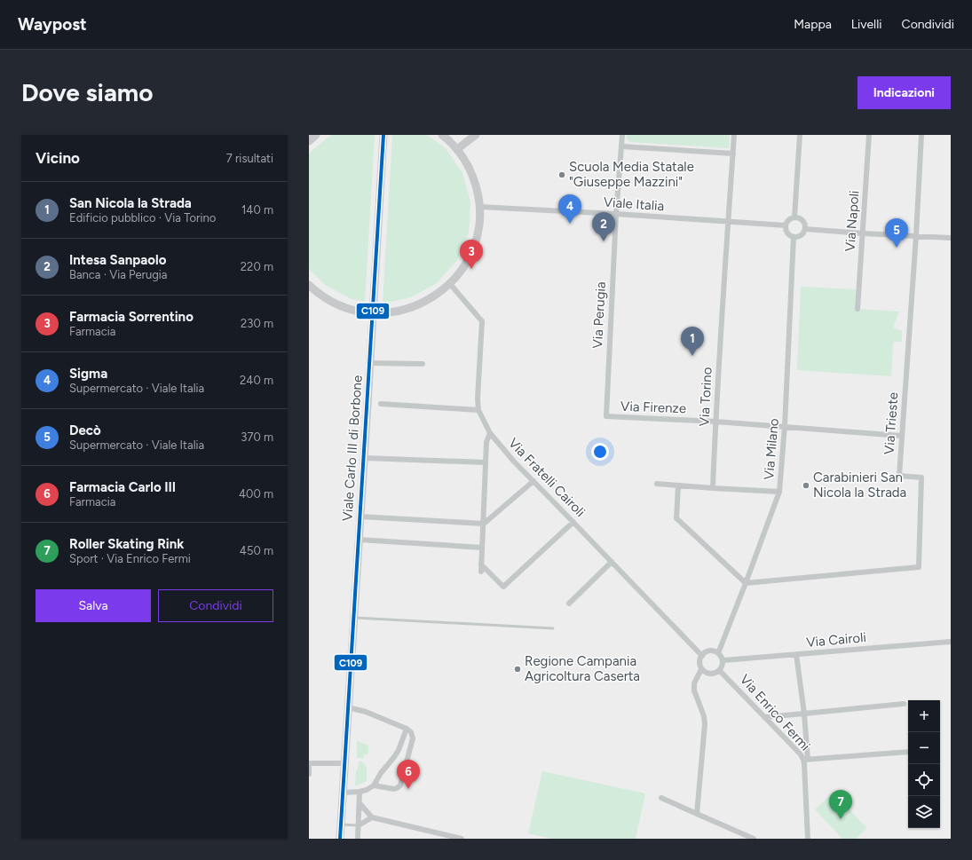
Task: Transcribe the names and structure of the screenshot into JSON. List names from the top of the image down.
{
  "streets": {
    "main road": ["Viale Carlo III di Borbone"],
    "street": [
      "Viale Italia",
      "Via Napoli",
      "Via Perugia",
      "Via Torino",
      "Via Firenze",
      "Via Trieste",
      "Via Milano",
      "Via Fratelli Cairoli",
      "Via Cairoli",
      "Via Enrico Fermi"
    ]
  },
  "crossings": [
    ["Viale Italia", "Via Perugia"],
    ["Viale Italia", "Via Torino"],
    ["Viale Italia", "Via Milano"],
    ["Via Perugia", "Via Firenze"],
    ["Via Torino", "Via Firenze"],
    ["Via Firenze", "Via Trieste"],
    ["Via Firenze", "Via Milano"],
    ["Via Trieste", "Via Milano"],
    ["Via Milano", "Via Fratelli Cairoli"],
    ["Via Milano", "Via Cairoli"],
    ["Via Milano", "Via Enrico Fermi"],
    ["Via Fratelli Cairoli", "Via Cairoli"],
    ["Via Fratelli Cairoli", "Via Enrico Fermi"],
    ["Via Cairoli", "Via Enrico Fermi"]
  ],
  "places": ["Scuola Media Statale \"Giuseppe Mazzini\"", "Carabinieri San Nicola la Strada", "Regione Campania Agricoltura Caserta"],
  "lines": ["transit line C109"],
  "page": {
    "header": "Waypost",
    "nav": ["Mappa", "Livelli", "Condividi"],
    "buttons": [
      "Indicazioni",
      ["Salva", "Condividi"]
    ],
    "title": "Dove siamo",
    "heading": ["Vicino", "7 risultati"],
    "list": [
      {
        "mark": "1",
        "name": "San Nicola la Strada",
        "note": "Edificio pubblico · Via Torino",
        "value": "140 m"
      },
      {
        "mark": "2",
        "name": "Intesa Sanpaolo",
        "note": "Banca · Via Perugia",
        "value": "220 m"
      },
      {
        "mark": "3",
        "name": "Farmacia Sorrentino",
        "note": "Farmacia",
        "value": "230 m"
      },
      {
        "mark": "4",
        "name": "Sigma",
        "note": "Supermercato · Viale Italia",
        "value": "240 m"
      },
      {
        "mark": "5",
        "name": "Decò",
        "note": "Supermercato · Viale Italia",
        "value": "370 m"
      },
      {
        "mark": "6",
        "name": "Farmacia Carlo III",
        "note": "Farmacia",
        "value": "400 m"
      },
      {
        "mark": "7",
        "name": "Roller Skating Rink",
        "note": "Sport · Via Enrico Fermi",
        "value": "450 m"
      }
    ],
    "pins": [
      "4",
      "2",
      "5",
      "3",
      "1",
      "6",
      "7"
    ],
    "map_buttons": ["+", "−"]
  }
}
